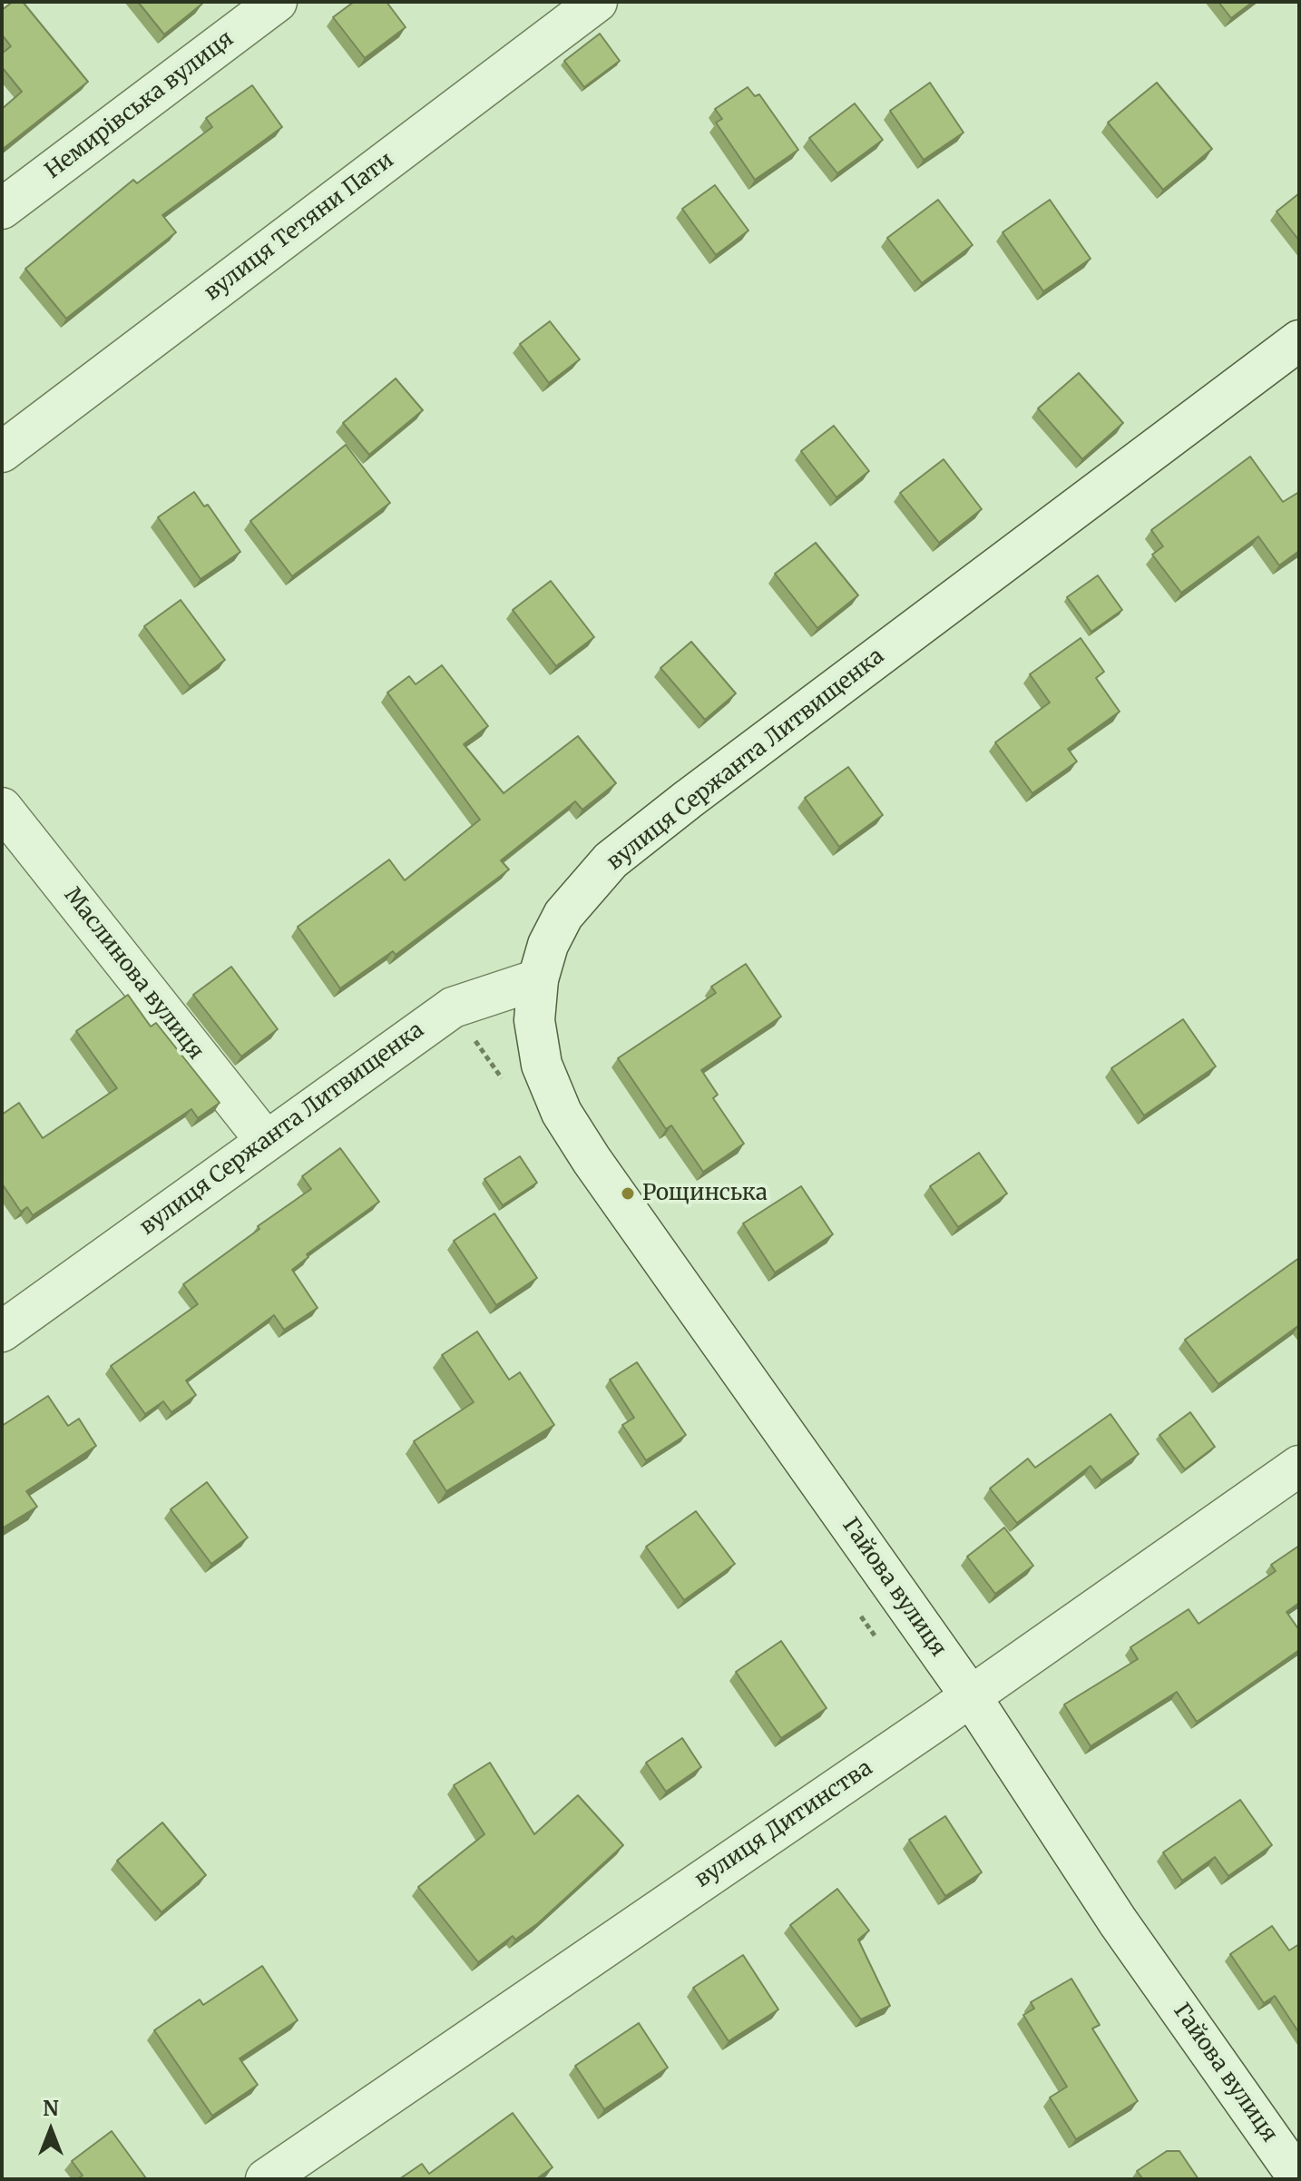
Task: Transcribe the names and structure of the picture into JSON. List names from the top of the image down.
{
  "streets": {
    "street": [
      "Немирівська вулиця",
      "вулиця Тетяни Пати",
      "вулиця Сержанта Литвищенка",
      "Маслинова вулиця",
      "Гайова вулиця",
      "вулиця Дитинства"
    ]
  },
  "crossings": [
    ["вулиця Сержанта Литвищенка", "Маслинова вулиця"],
    ["вулиця Сержанта Литвищенка", "Гайова вулиця"],
    ["Гайова вулиця", "вулиця Дитинства"]
  ],
  "places": ["Рощинська"],
  "north": "top"
}
